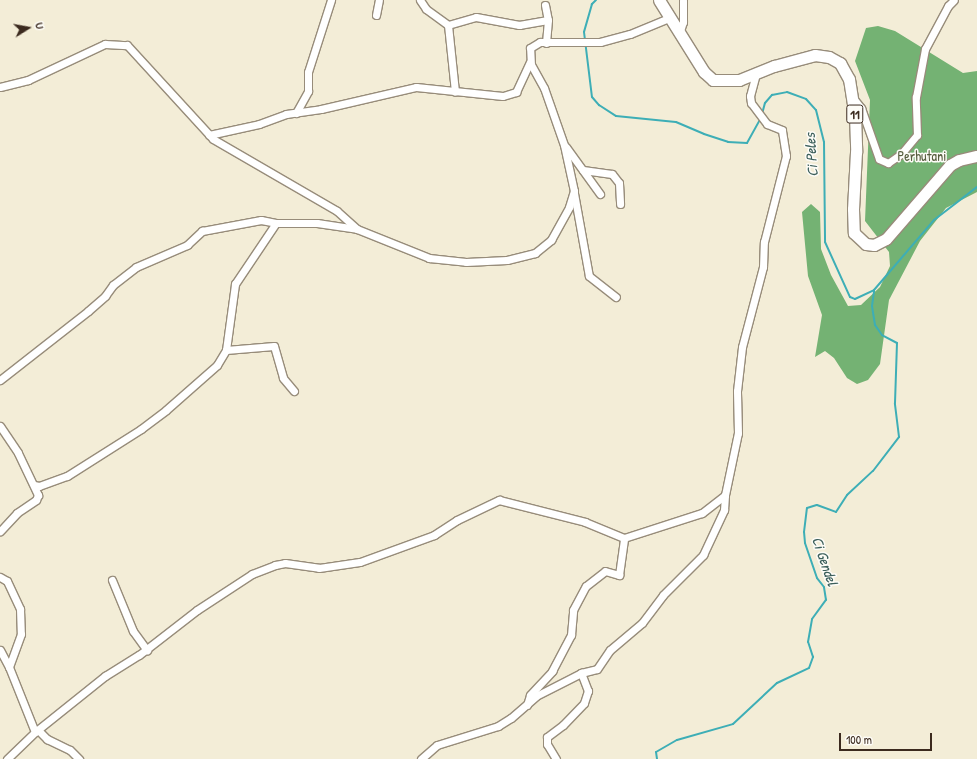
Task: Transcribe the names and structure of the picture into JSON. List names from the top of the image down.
{
  "streets": {
    "highway": ["11"]
  },
  "water": ["Ci Peles", "Ci Gendel"],
  "parks": ["Perhutani"],
  "scale_bar": "100 m",
  "north": "right"
}
